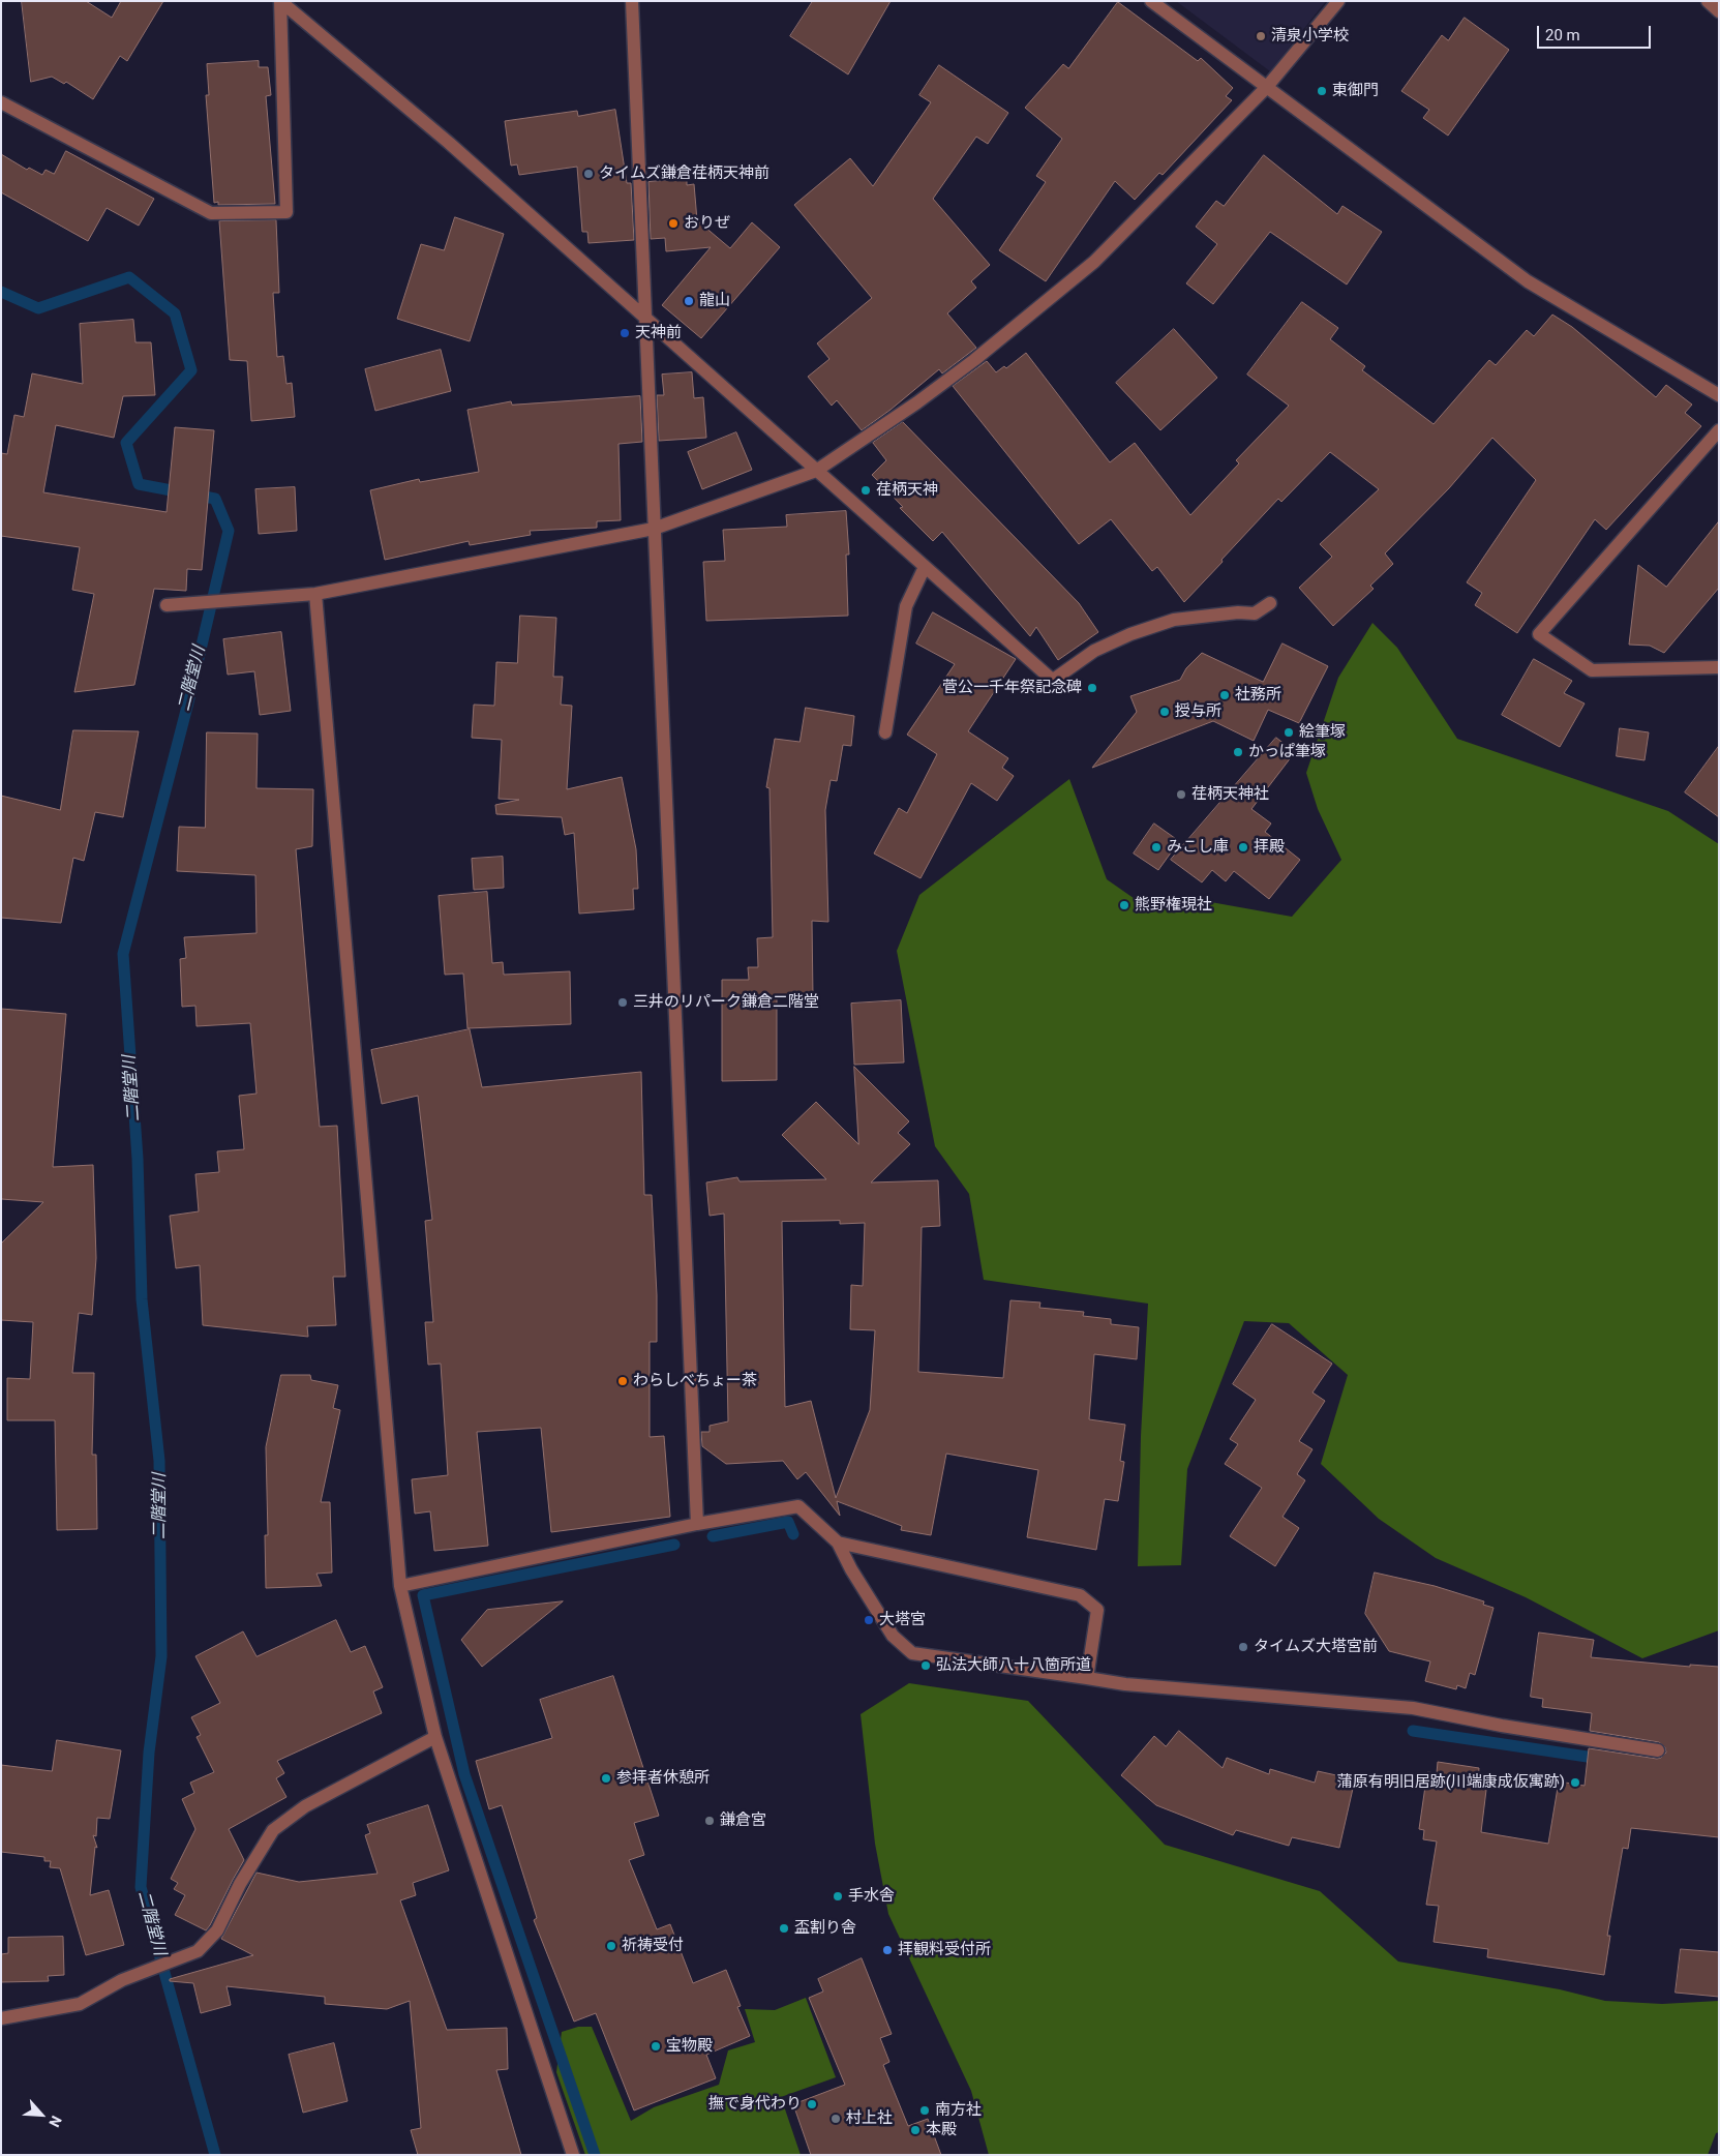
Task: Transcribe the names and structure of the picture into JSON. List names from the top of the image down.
{
  "water": ["二階堂川"],
  "places": [
    "清泉小学校",
    "東御門",
    "タイムズ鎌倉荏柄天神前",
    "おりぜ",
    "龍山",
    "天神前",
    "荏柄天神",
    "菅公一千年祭記念碑",
    "社務所",
    "授与所",
    "絵筆塚",
    "かっぱ筆塚",
    "荏柄天神社",
    "みこし庫",
    "拝殿",
    "熊野権現社",
    "三井のリパーク鎌倉二階堂",
    "わらしべちょー茶",
    "大塔宮",
    "タイムズ大塔宮前",
    "弘法大師八十八箇所道",
    "参拝者休憩所",
    "蒲原有明旧居跡(川端康成仮寓跡)",
    "鎌倉宮",
    "手水舎",
    "盃割り舎",
    "祈祷受付",
    "拝観料受付所",
    "宝物殿",
    "撫で身代わり",
    "南方社",
    "村上社",
    "本殿"
  ],
  "scale_bar": "20 m",
  "north": "bottom right"
}
